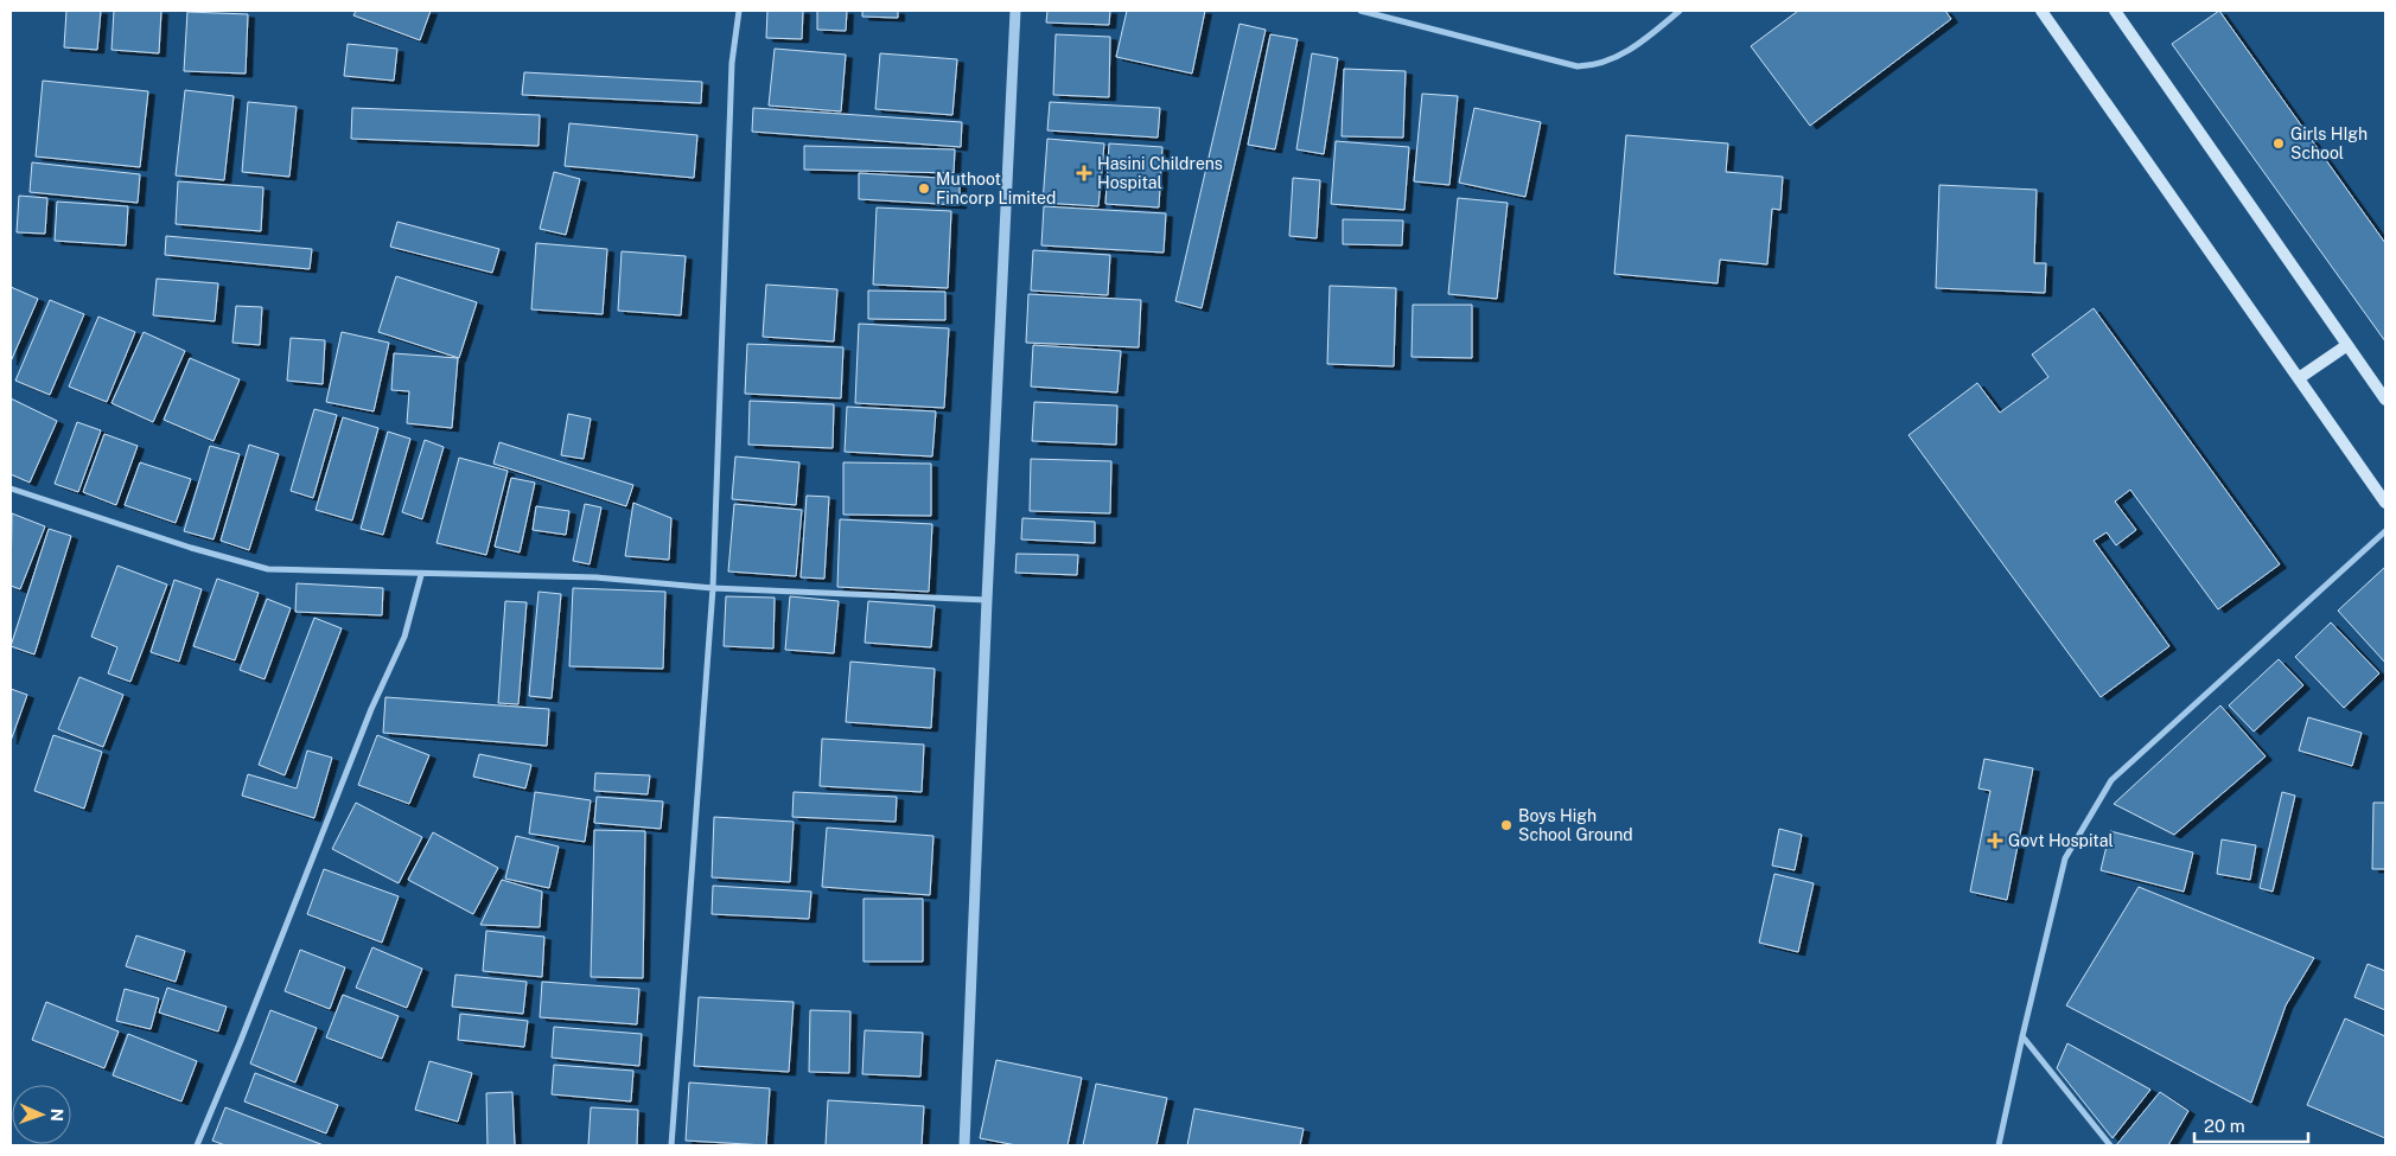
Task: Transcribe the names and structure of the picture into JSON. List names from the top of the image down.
{
  "places": {
    "other": ["Girls HIgh School", "Muthoot Fincorp Limited", "Boys High School Ground"],
    "health": ["Hasini Childrens Hospital", "Govt Hospital"]
  },
  "scale_bar": "20 m",
  "north": "right"
}
